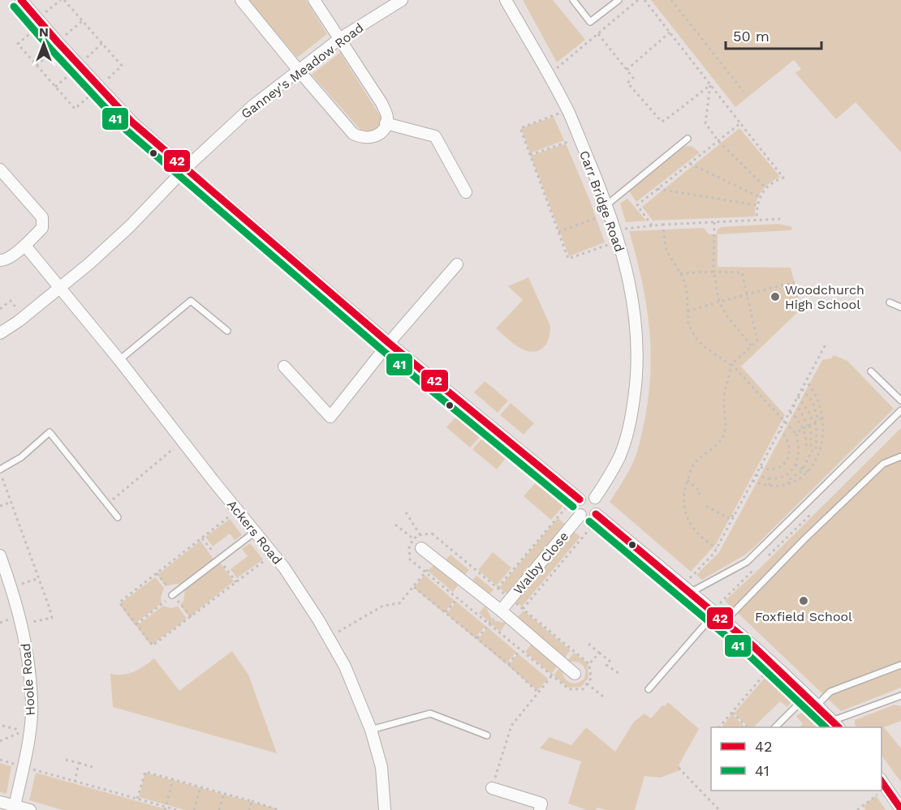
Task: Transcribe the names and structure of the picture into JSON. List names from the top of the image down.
{
  "streets": {
    "street": [
      "Ganney's Meadow Road",
      "Carr Bridge Road",
      "Ackers Road",
      "Walby Close",
      "Hoole Road"
    ]
  },
  "crossings": [
    ["Ganney's Meadow Road", "Ackers Road"],
    ["Carr Bridge Road", "Walby Close"]
  ],
  "places": ["Woodchurch High School", "Foxfield School"],
  "lines": ["transit line 42", "transit line 41"],
  "legend": ["42", "41"],
  "scale_bar": "50 m",
  "north": "top"
}
